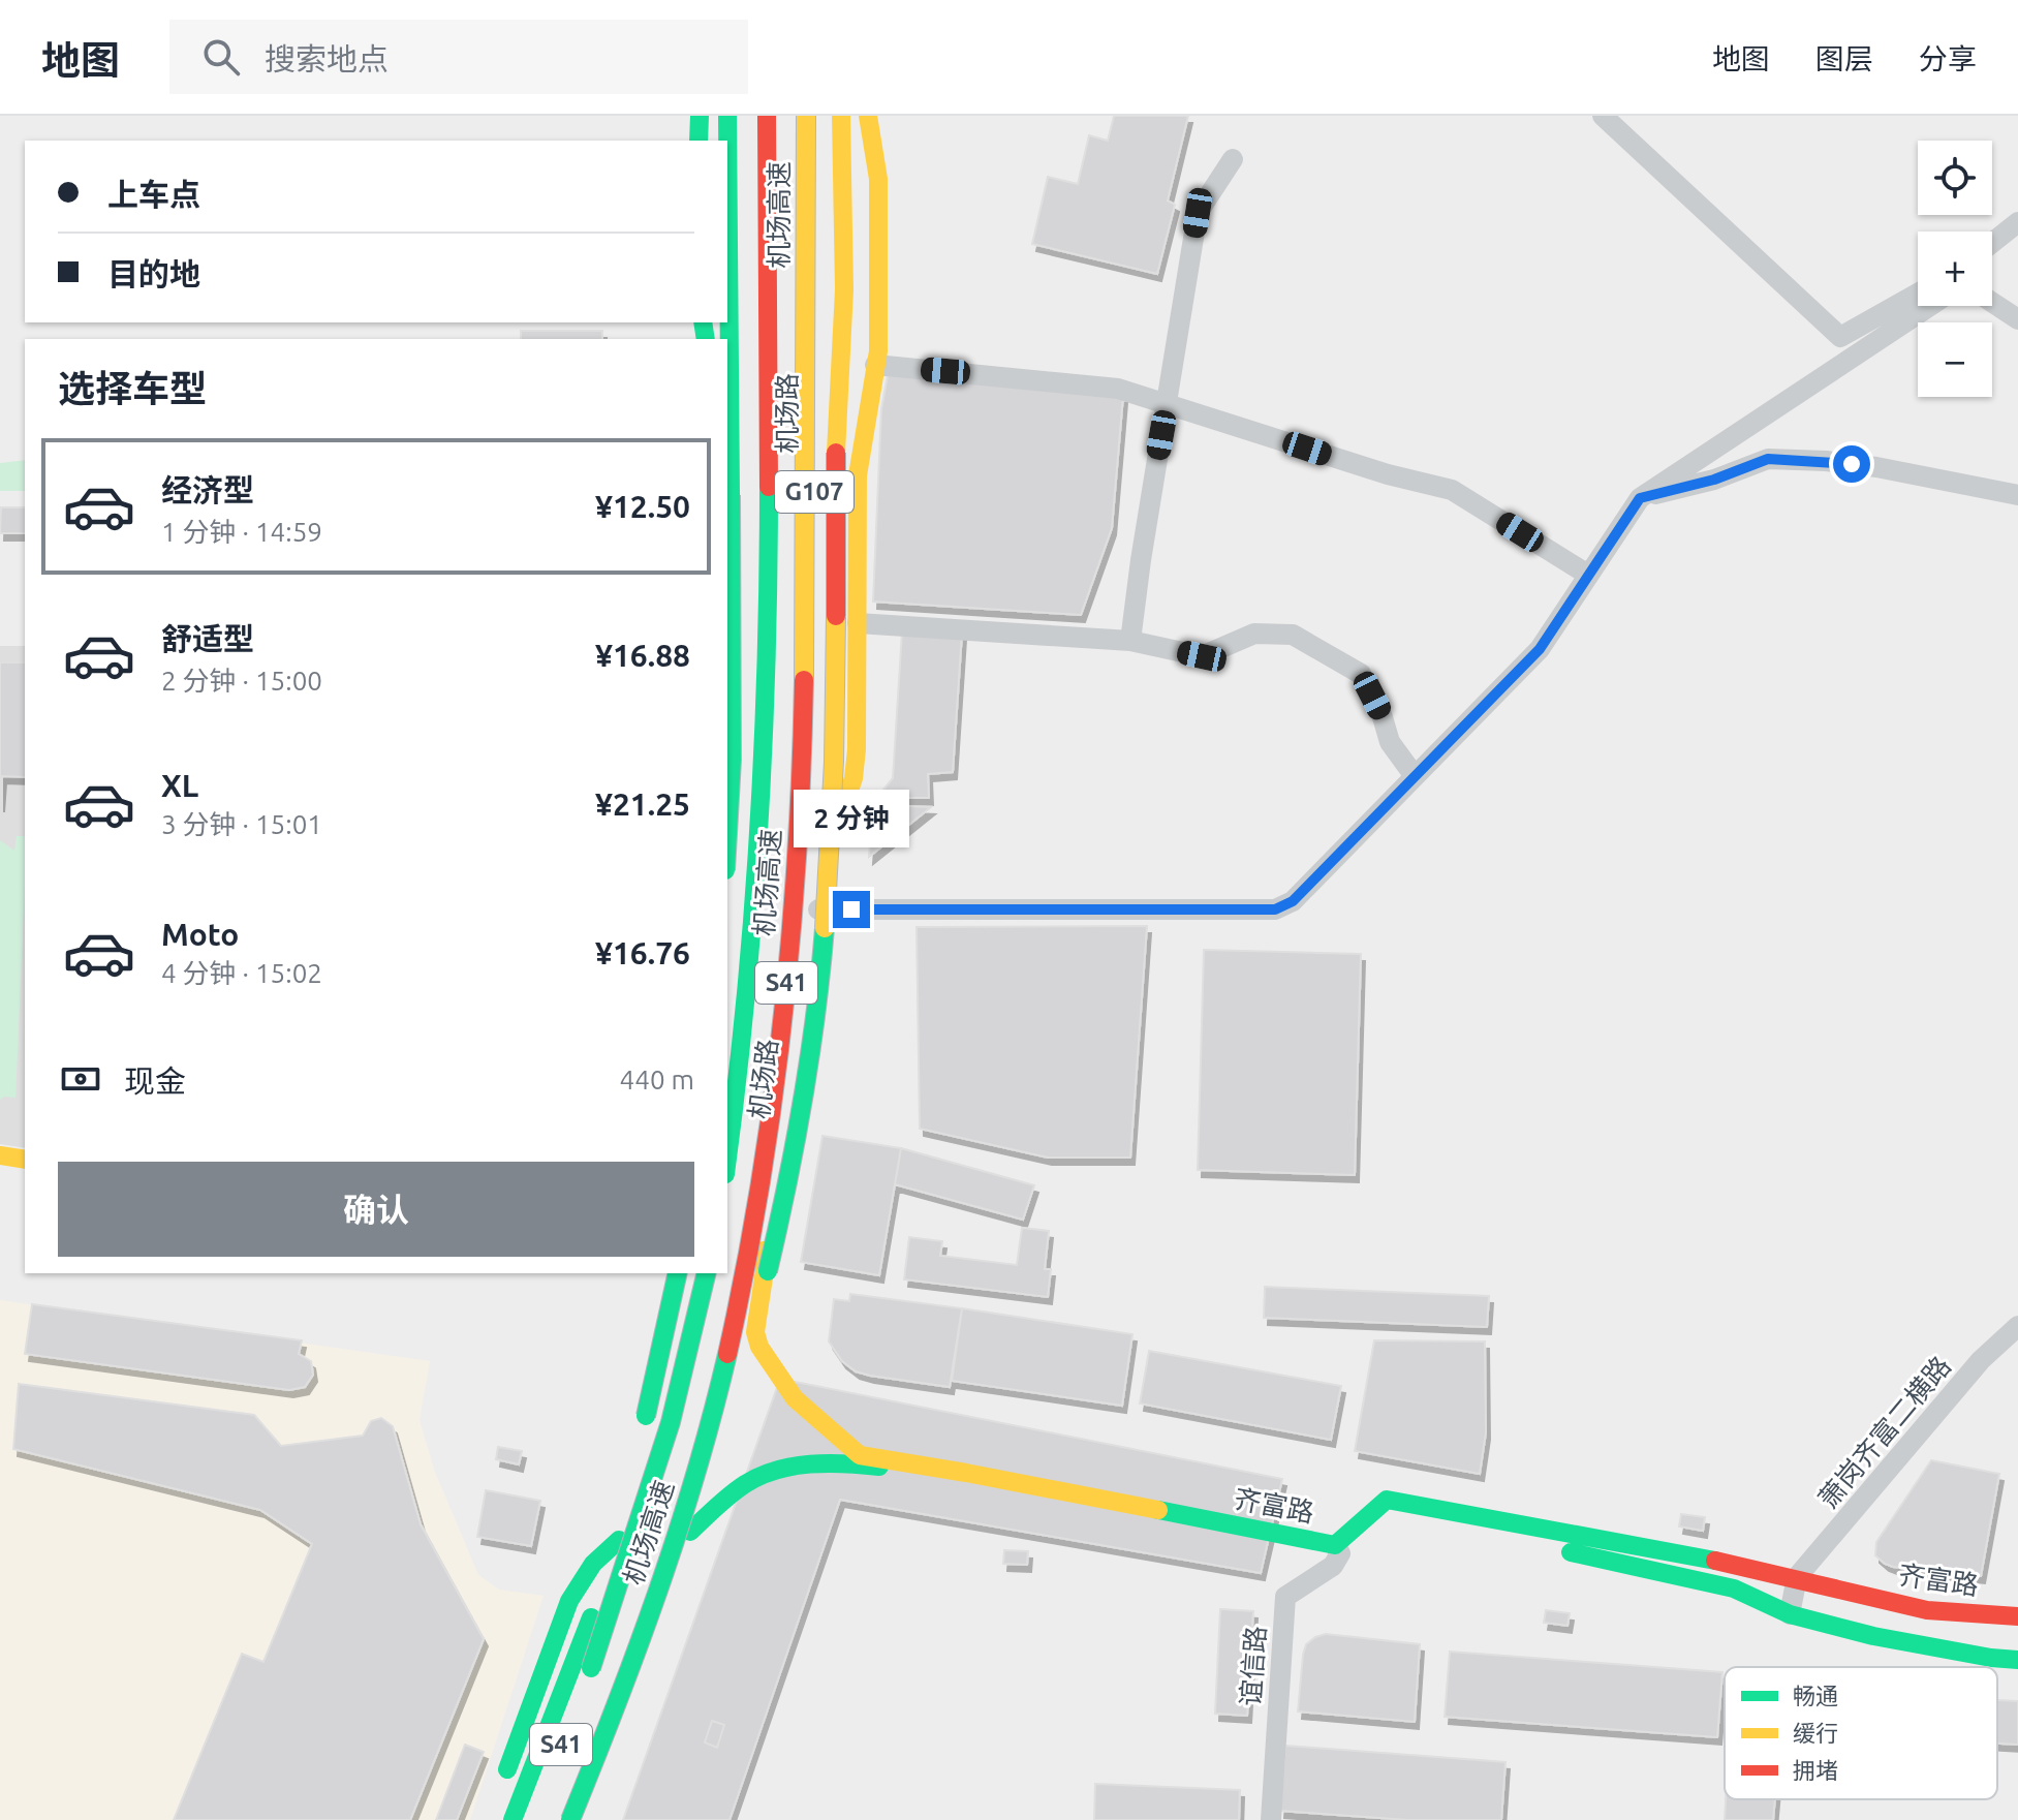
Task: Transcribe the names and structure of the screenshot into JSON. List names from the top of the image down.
{
  "streets": {
    "main road": [
      "机场高速",
      "机场路",
      "G107",
      "S41",
      "齐富路"
    ],
    "street": ["萧岗齐富二横路", "谊信路"]
  },
  "crossings": [
    ["机场高速", "机场路"],
    ["机场路", "齐富路"],
    ["萧岗齐富二横路", "齐富路"],
    ["齐富路", "谊信路"]
  ],
  "legend": ["畅通", "缓行", "拥堵"],
  "page": {
    "header": "地图",
    "search": "搜索地点",
    "nav": ["地图", "图层", "分享"],
    "map_buttons": ["+", "−"],
    "banner": ["上车点", "目的地"],
    "heading": "选择车型",
    "list": [
      {
        "name": "经济型",
        "note": "1 分钟 · 14:59",
        "value": "¥12.50"
      },
      {
        "name": "舒适型",
        "note": "2 分钟 · 15:00",
        "value": "¥16.88"
      },
      {
        "name": "XL",
        "note": "3 分钟 · 15:01",
        "value": "¥21.25"
      },
      {
        "name": "Moto",
        "note": "4 分钟 · 15:02",
        "value": "¥16.76"
      }
    ],
    "bubble": "2 分钟",
    "pay": ["现金", "440 m"],
    "buttons": "确认"
  }
}
